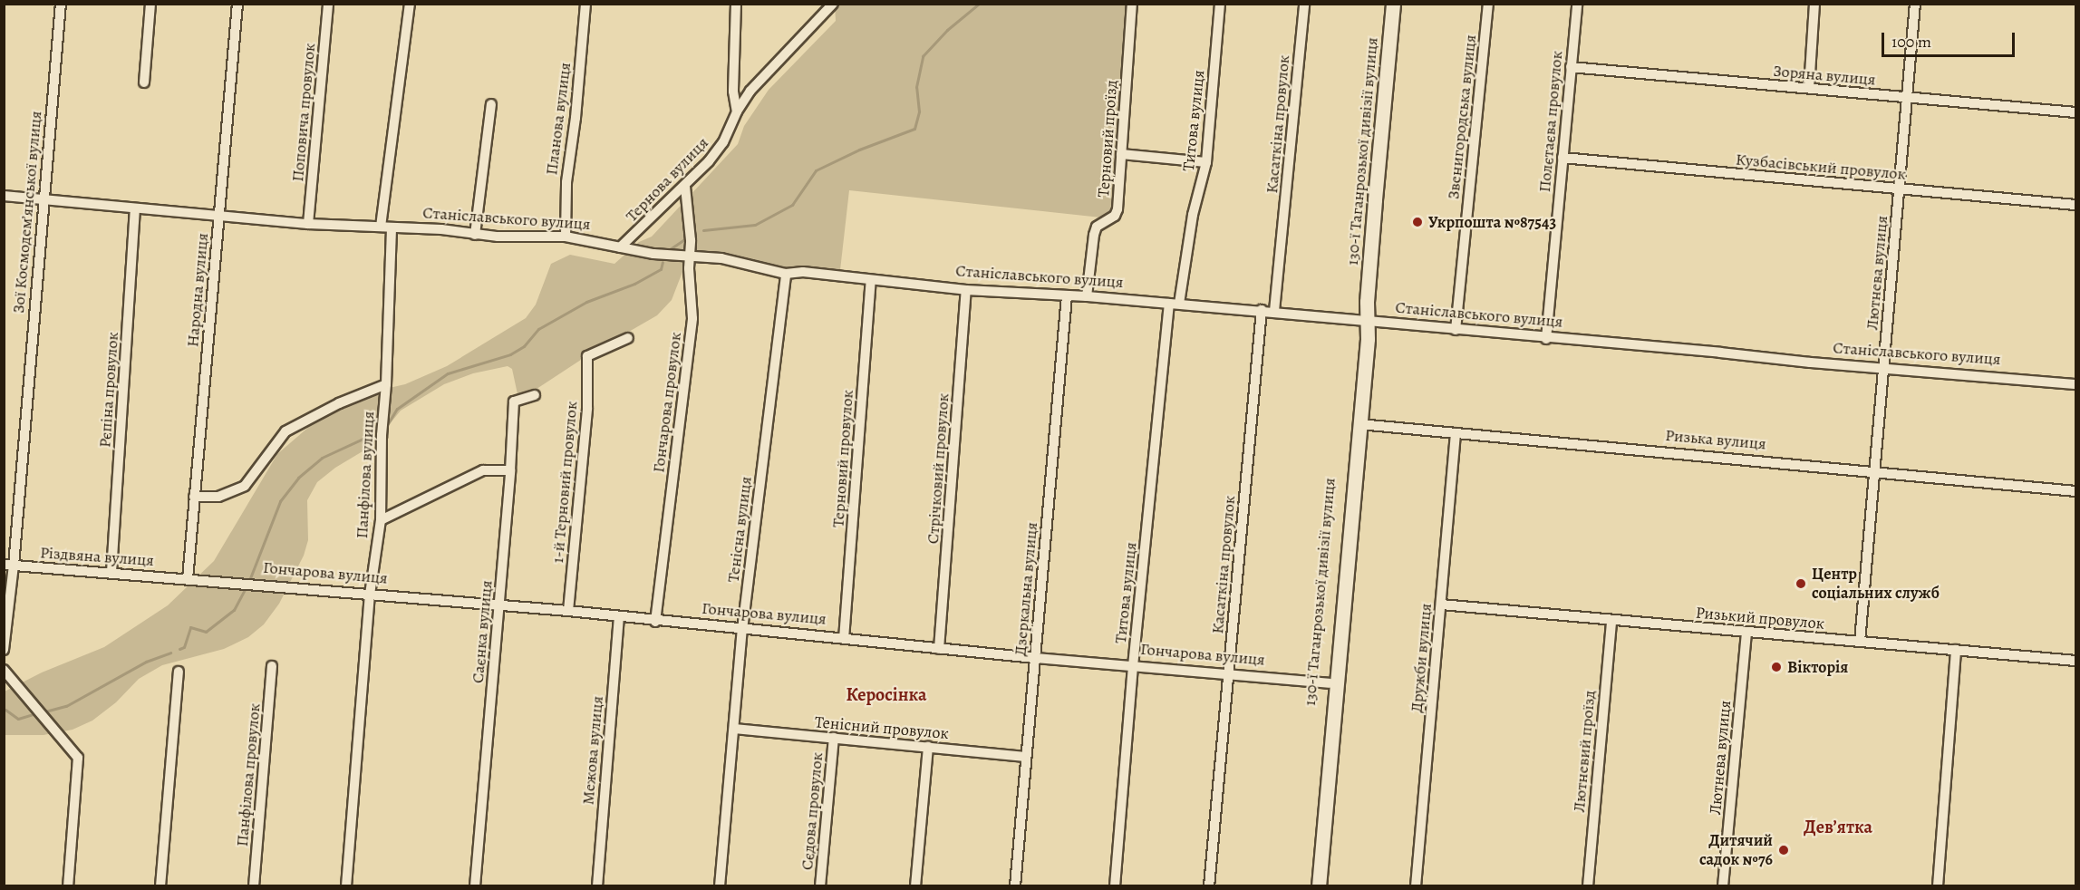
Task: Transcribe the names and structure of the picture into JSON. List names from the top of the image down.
{
  "streets": {
    "street": [
      "Зоряна вулиця",
      "Поповича провулок",
      "Звенигородська вулиця",
      "Планова вулиця",
      "Титова вулиця",
      "Полєтаєва провулок",
      "Касаткіна провулок",
      "Терновий проїзд",
      "130-ї Таганрозької дивізії вулиця",
      "Кузбасівський провулок",
      "Тернова вулиця",
      "Зої Космодем’янської вулиця",
      "Станіславського вулиця",
      "Лютнева вулиця",
      "Народна вулиця",
      "Рєпіна провулок",
      "Гончарова провулок",
      "Ризька вулиця",
      "Терновий провулок",
      "Стрічковий провулок",
      "Панфілова вулиця",
      "1-й Терновий провулок",
      "Тенісна вулиця",
      "Різдвяна вулиця",
      "Гончарова вулиця",
      "Дзеркальна вулиця",
      "Ризький провулок",
      "Саєнка вулиця",
      "Дружби вулиця",
      "Тенісний провулок",
      "Межова вулиця",
      "Лютневий проїзд",
      "Панфілова провулок",
      "Сєдова провулок"
    ]
  },
  "crossings": [
    ["Зоряна вулиця", "Полєтаєва провулок"],
    ["Зоряна вулиця", "Лютнева вулиця"],
    ["Поповича провулок", "Станіславського вулиця"],
    ["Звенигородська вулиця", "Станіславського вулиця"],
    ["Планова вулиця", "Станіславського вулиця"],
    ["Титова вулиця", "Станіславського вулиця"],
    ["Титова вулиця", "Гончарова вулиця"],
    ["Полєтаєва провулок", "Кузбасівський провулок"],
    ["Полєтаєва провулок", "Станіславського вулиця"],
    ["Касаткіна провулок", "Станіславського вулиця"],
    ["Касаткіна провулок", "Гончарова вулиця"],
    ["Терновий проїзд", "Станіславського вулиця"],
    ["130-ї Таганрозької дивізії вулиця", "Станіславського вулиця"],
    ["130-ї Таганрозької дивізії вулиця", "Ризька вулиця"],
    ["130-ї Таганрозької дивізії вулиця", "Гончарова вулиця"],
    ["Кузбасівський провулок", "Лютнева вулиця"],
    ["Тернова вулиця", "Станіславського вулиця"],
    ["Тернова вулиця", "Гончарова провулок"],
    ["Зої Космодем’янської вулиця", "Станіславського вулиця"],
    ["Зої Космодем’янської вулиця", "Різдвяна вулиця"],
    ["Станіславського вулиця", "Лютнева вулиця"],
    ["Станіславського вулиця", "Народна вулиця"],
    ["Станіславського вулиця", "Рєпіна провулок"],
    ["Станіславського вулиця", "Гончарова провулок"],
    ["Станіславського вулиця", "Терновий провулок"],
    ["Станіславського вулиця", "Стрічковий провулок"],
    ["Станіславського вулиця", "Панфілова вулиця"],
    ["Станіславського вулиця", "Тенісна вулиця"],
    ["Станіславського вулиця", "Дзеркальна вулиця"],
    ["Лютнева вулиця", "Ризька вулиця"],
    ["Лютнева вулиця", "Ризький провулок"],
    ["Народна вулиця", "Різдвяна вулиця"],
    ["Народна вулиця", "Гончарова вулиця"],
    ["Рєпіна провулок", "Різдвяна вулиця"],
    ["Гончарова провулок", "Гончарова вулиця"],
    ["Ризька вулиця", "Дружби вулиця"],
    ["Терновий провулок", "Гончарова вулиця"],
    ["Стрічковий провулок", "Гончарова вулиця"],
    ["Панфілова вулиця", "Гончарова вулиця"],
    ["1-й Терновий провулок", "Гончарова вулиця"],
    ["Тенісна вулиця", "Гончарова вулиця"],
    ["Тенісна вулиця", "Тенісний провулок"],
    ["Різдвяна вулиця", "Гончарова вулиця"],
    ["Гончарова вулиця", "Дзеркальна вулиця"],
    ["Гончарова вулиця", "Саєнка вулиця"],
    ["Гончарова вулиця", "Межова вулиця"],
    ["Дзеркальна вулиця", "Тенісний провулок"],
    ["Ризький провулок", "Дружби вулиця"],
    ["Ризький провулок", "Лютневий проїзд"],
    ["Тенісний провулок", "Сєдова провулок"]
  ],
  "districts": ["Керосінка", "Дев’ятка"],
  "places": [
    "Укрпошта №87543",
    "Центр соціальних служб",
    "Вікторія",
    "Дитячий садок №76"
  ],
  "scale_bar": "100 m"
}
